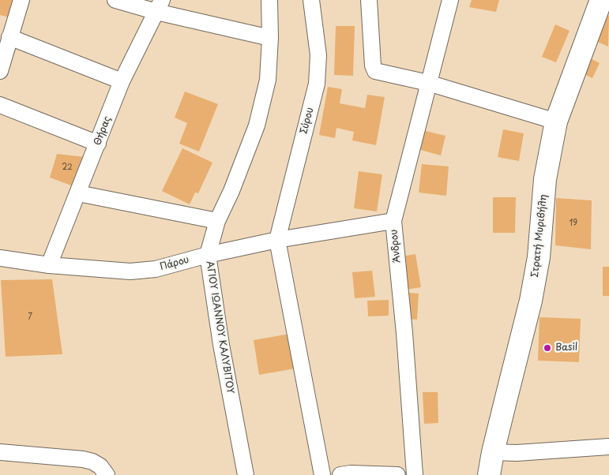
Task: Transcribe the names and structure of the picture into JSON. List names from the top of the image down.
{
  "streets": {
    "main road": ["Στρατή Μυριβήλη"],
    "street": [
      "Σύρου",
      "Θήρας",
      "Άνδρου",
      "Πάρου",
      "ΑΓΙΟΥ ΙΩΑΝΝΟΥ ΚΑΛΥΒΙΤΟΥ"
    ]
  },
  "crossings": [
    ["Σύρου", "Πάρου"],
    ["Θήρας", "Πάρου"],
    ["Άνδρου", "Πάρου"],
    ["Πάρου", "ΑΓΙΟΥ ΙΩΑΝΝΟΥ ΚΑΛΥΒΙΤΟΥ"]
  ],
  "places": ["Basil"],
  "house_numbers": ["22", "19", "7"]
}
